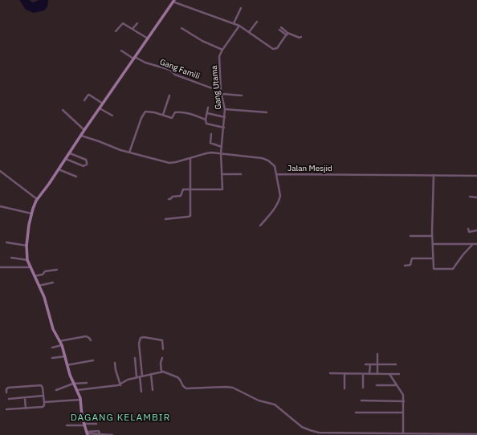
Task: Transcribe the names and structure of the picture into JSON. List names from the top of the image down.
{
  "streets": {
    "street": ["Gang Famili", "Gang Utama", "Jalan Mesjid"]
  },
  "crossings": [
    ["Gang Famili", "Gang Utama"],
    ["Gang Utama", "Jalan Mesjid"]
  ],
  "districts": ["DAGANG KELAMBIR"]
}
